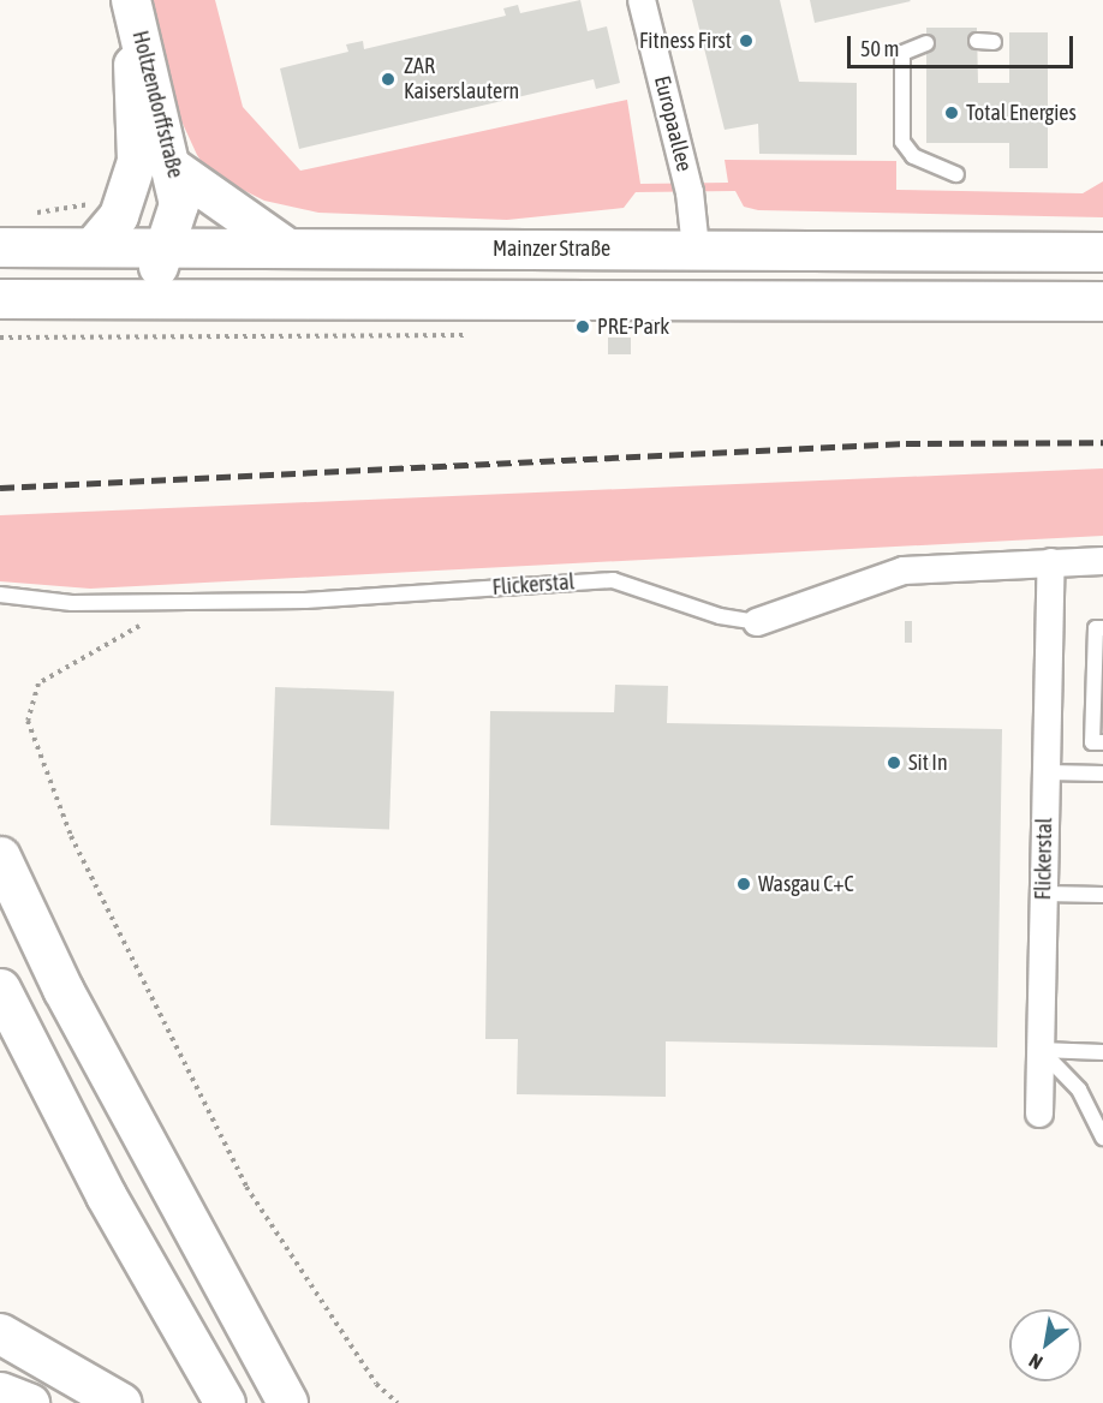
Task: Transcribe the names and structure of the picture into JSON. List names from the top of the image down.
{
  "streets": {
    "main road": ["Holtzendorffstraße", "Mainzer Straße"],
    "street": ["Europaallee", "Flickerstal"]
  },
  "crossings": [
    ["Holtzendorffstraße", "Mainzer Straße"],
    ["Europaallee", "Mainzer Straße"]
  ],
  "places": [
    "Fitness First",
    "ZAR Kaiserslautern",
    "Total Energies",
    "PRE-Park",
    "Sit In",
    "Wasgau C+C"
  ],
  "scale_bar": "50 m",
  "north": "bottom left"
}
